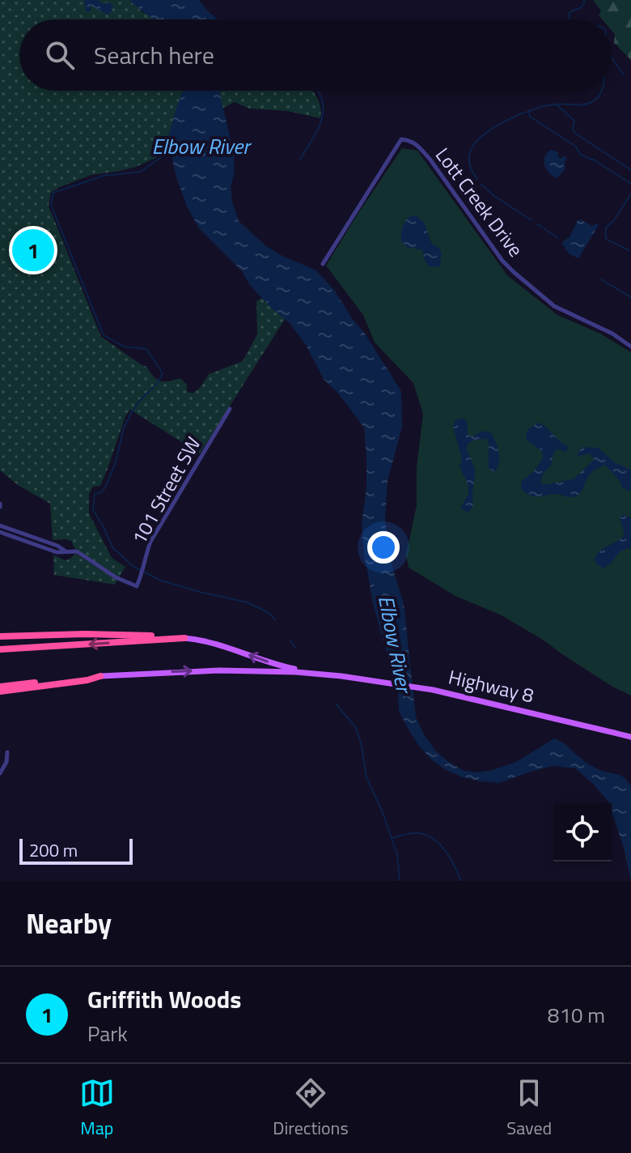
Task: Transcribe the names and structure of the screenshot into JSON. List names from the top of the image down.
{
  "streets": {
    "main road": ["Highway 8"],
    "street": ["Lott Creek Drive", "101 Street SW"]
  },
  "water": ["Elbow River"],
  "scale_bar": "200 m",
  "page": {
    "search": "Search here",
    "pins": "1",
    "scale": "200 m",
    "heading": "Nearby",
    "list": [
      {
        "mark": "1",
        "name": "Griffith Woods",
        "note": "Park",
        "value": "810 m"
      }
    ],
    "nav": ["Map", "Directions", "Saved"]
  }
}
